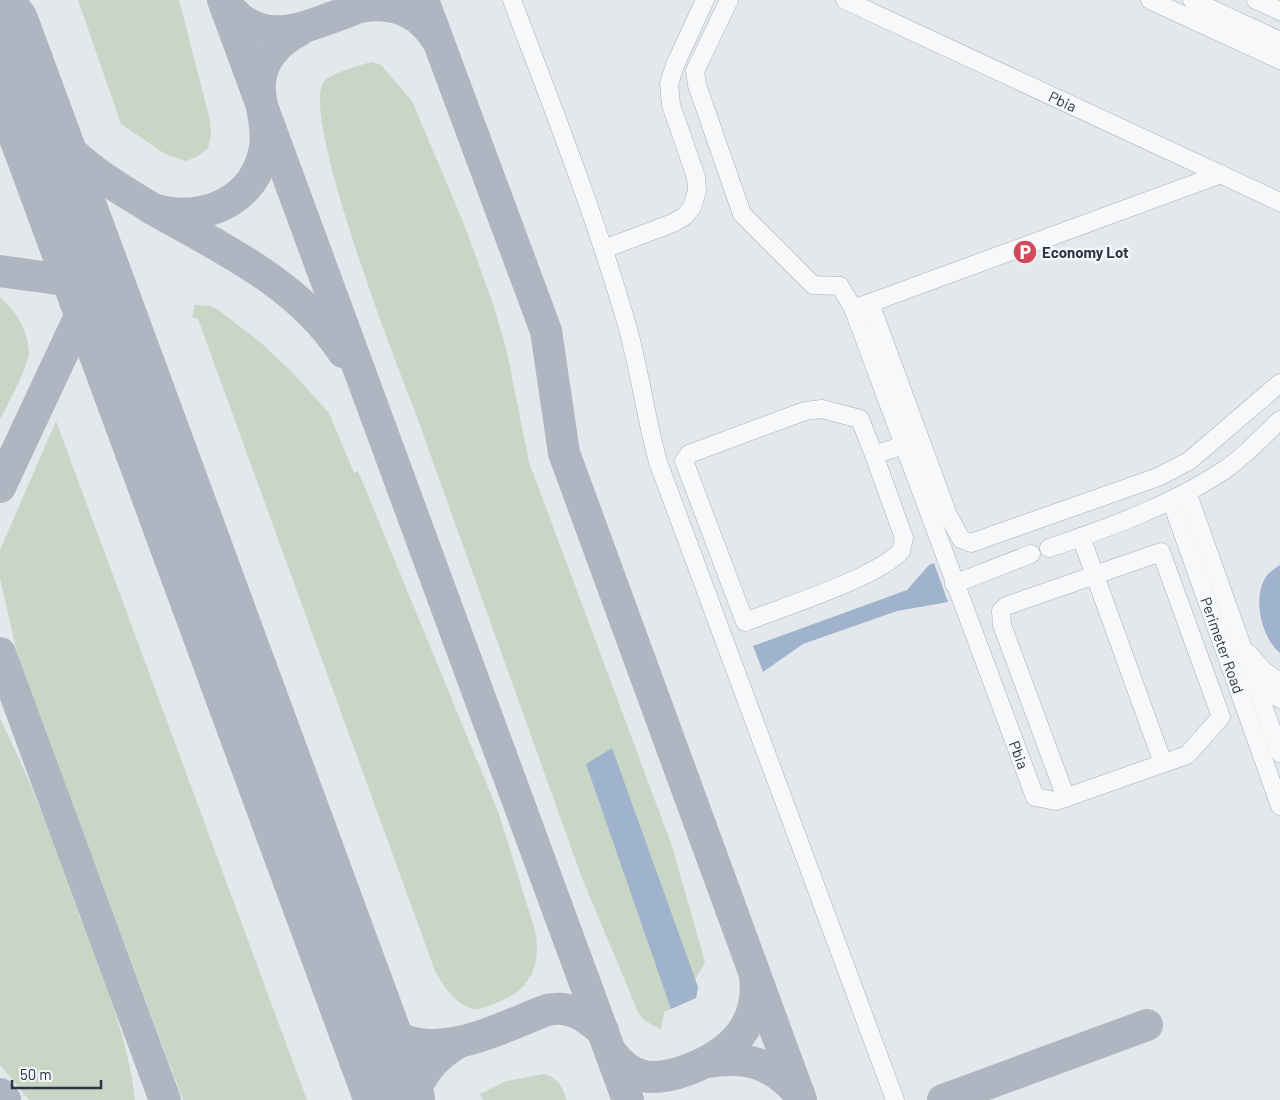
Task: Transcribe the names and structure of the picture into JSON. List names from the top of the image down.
{
  "streets": {
    "street": ["Pbia", "Perimeter Road"]
  },
  "places": {
    "parking": ["Economy Lot"]
  },
  "scale_bar": "50 m"
}
